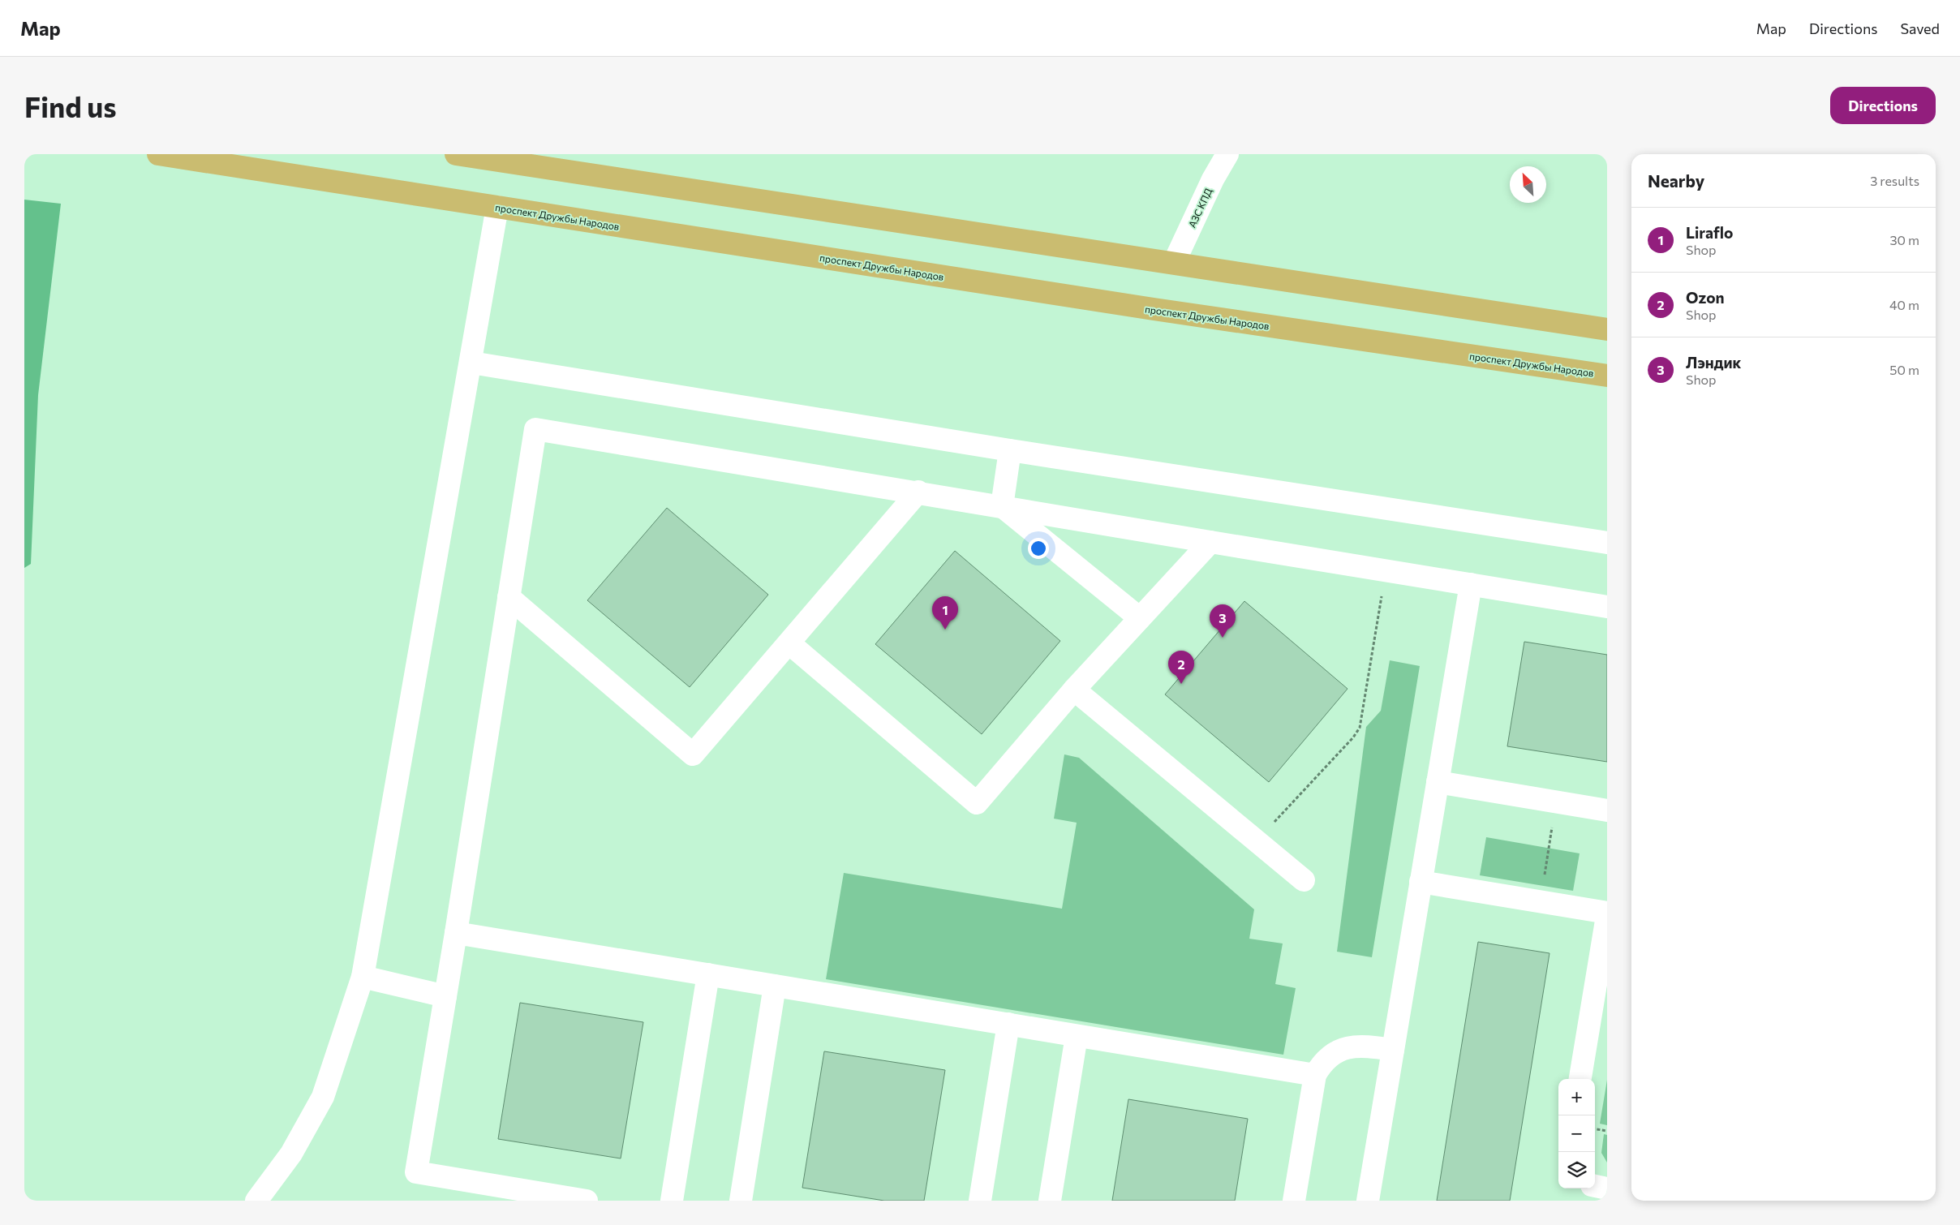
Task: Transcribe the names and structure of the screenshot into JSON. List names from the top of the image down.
{
  "streets": {
    "main road": ["проспект Дружбы Народов"],
    "street": ["АЗС КПД"]
  },
  "north": "top left",
  "page": {
    "header": "Map",
    "nav": ["Map", "Directions", "Saved"],
    "buttons": "Directions",
    "title": "Find us",
    "heading": ["Nearby", "3 results"],
    "list": [
      {
        "mark": "1",
        "name": "Liraflo",
        "note": "Shop",
        "value": "30 m"
      },
      {
        "mark": "2",
        "name": "Ozon",
        "note": "Shop",
        "value": "40 m"
      },
      {
        "mark": "3",
        "name": "Лэндик",
        "note": "Shop",
        "value": "50 m"
      }
    ],
    "pins": ["1", "3", "2"],
    "map_buttons": ["+", "−"]
  }
}
